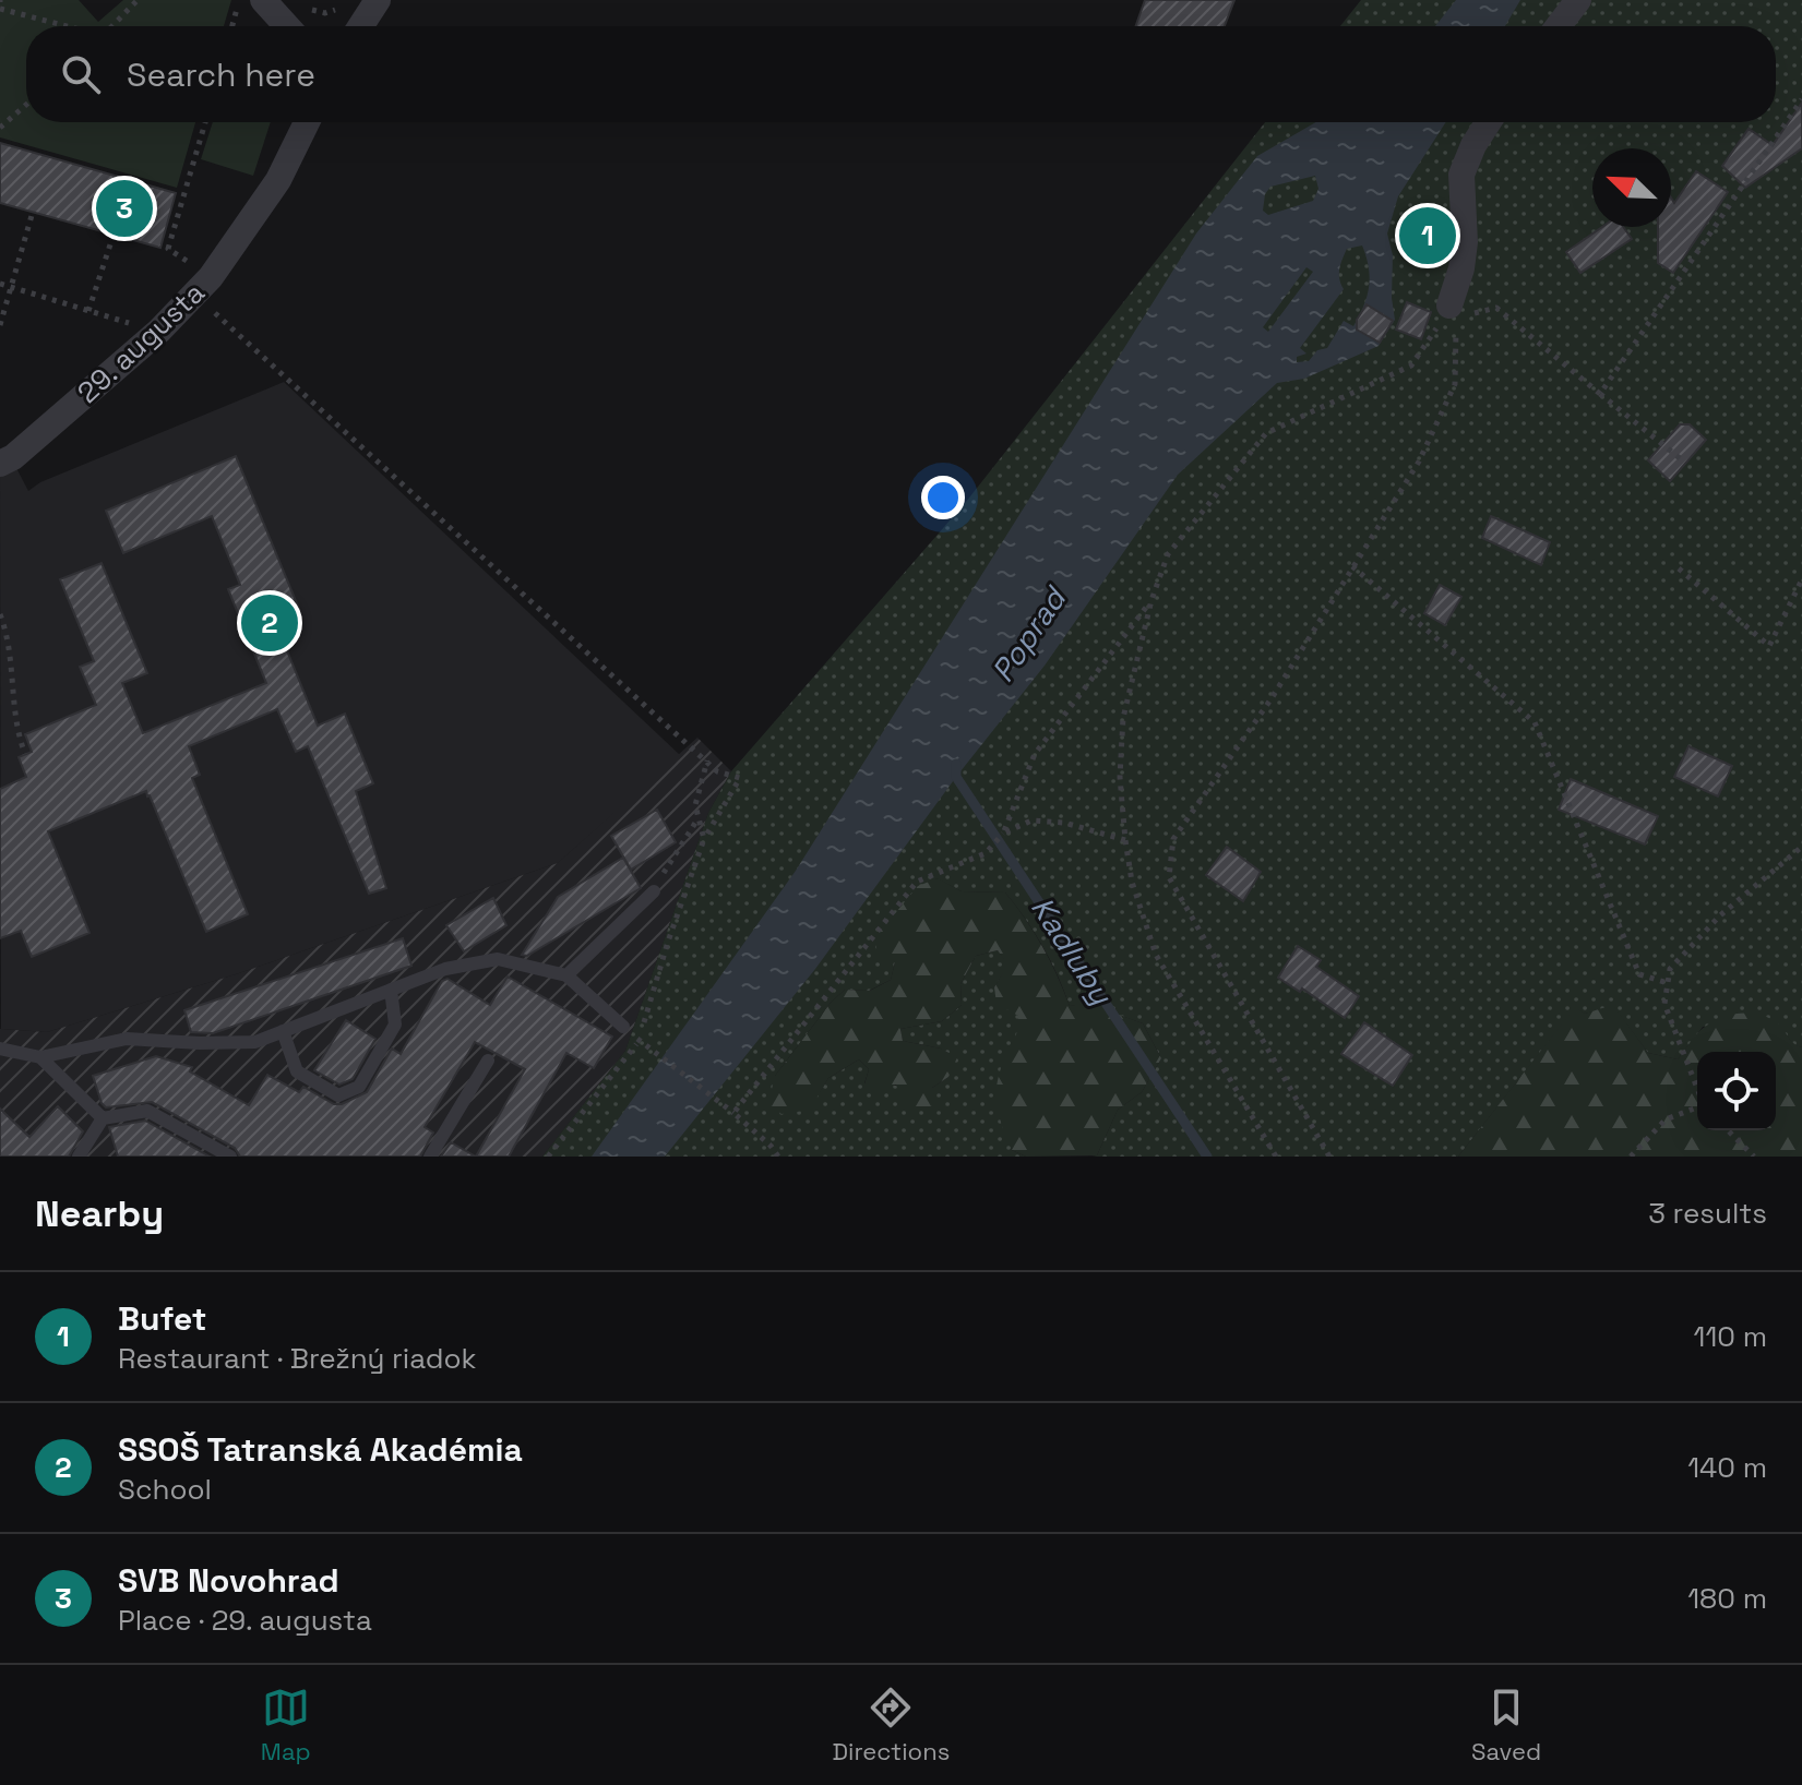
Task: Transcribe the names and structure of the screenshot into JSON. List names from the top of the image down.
{
  "streets": {
    "street": ["29. augusta"]
  },
  "water": ["Poprad", "Kadluby"],
  "north": "top left",
  "page": {
    "search": "Search here",
    "pins": ["3", "1", "2"],
    "heading": ["Nearby", "3 results"],
    "list": [
      {
        "mark": "1",
        "name": "Bufet",
        "note": "Restaurant · Brežný riadok",
        "value": "110 m"
      },
      {
        "mark": "2",
        "name": "SSOŠ Tatranská Akadémia",
        "note": "School",
        "value": "140 m"
      },
      {
        "mark": "3",
        "name": "SVB Novohrad",
        "note": "Place · 29. augusta",
        "value": "180 m"
      }
    ],
    "nav": ["Map", "Directions", "Saved"]
  }
}
